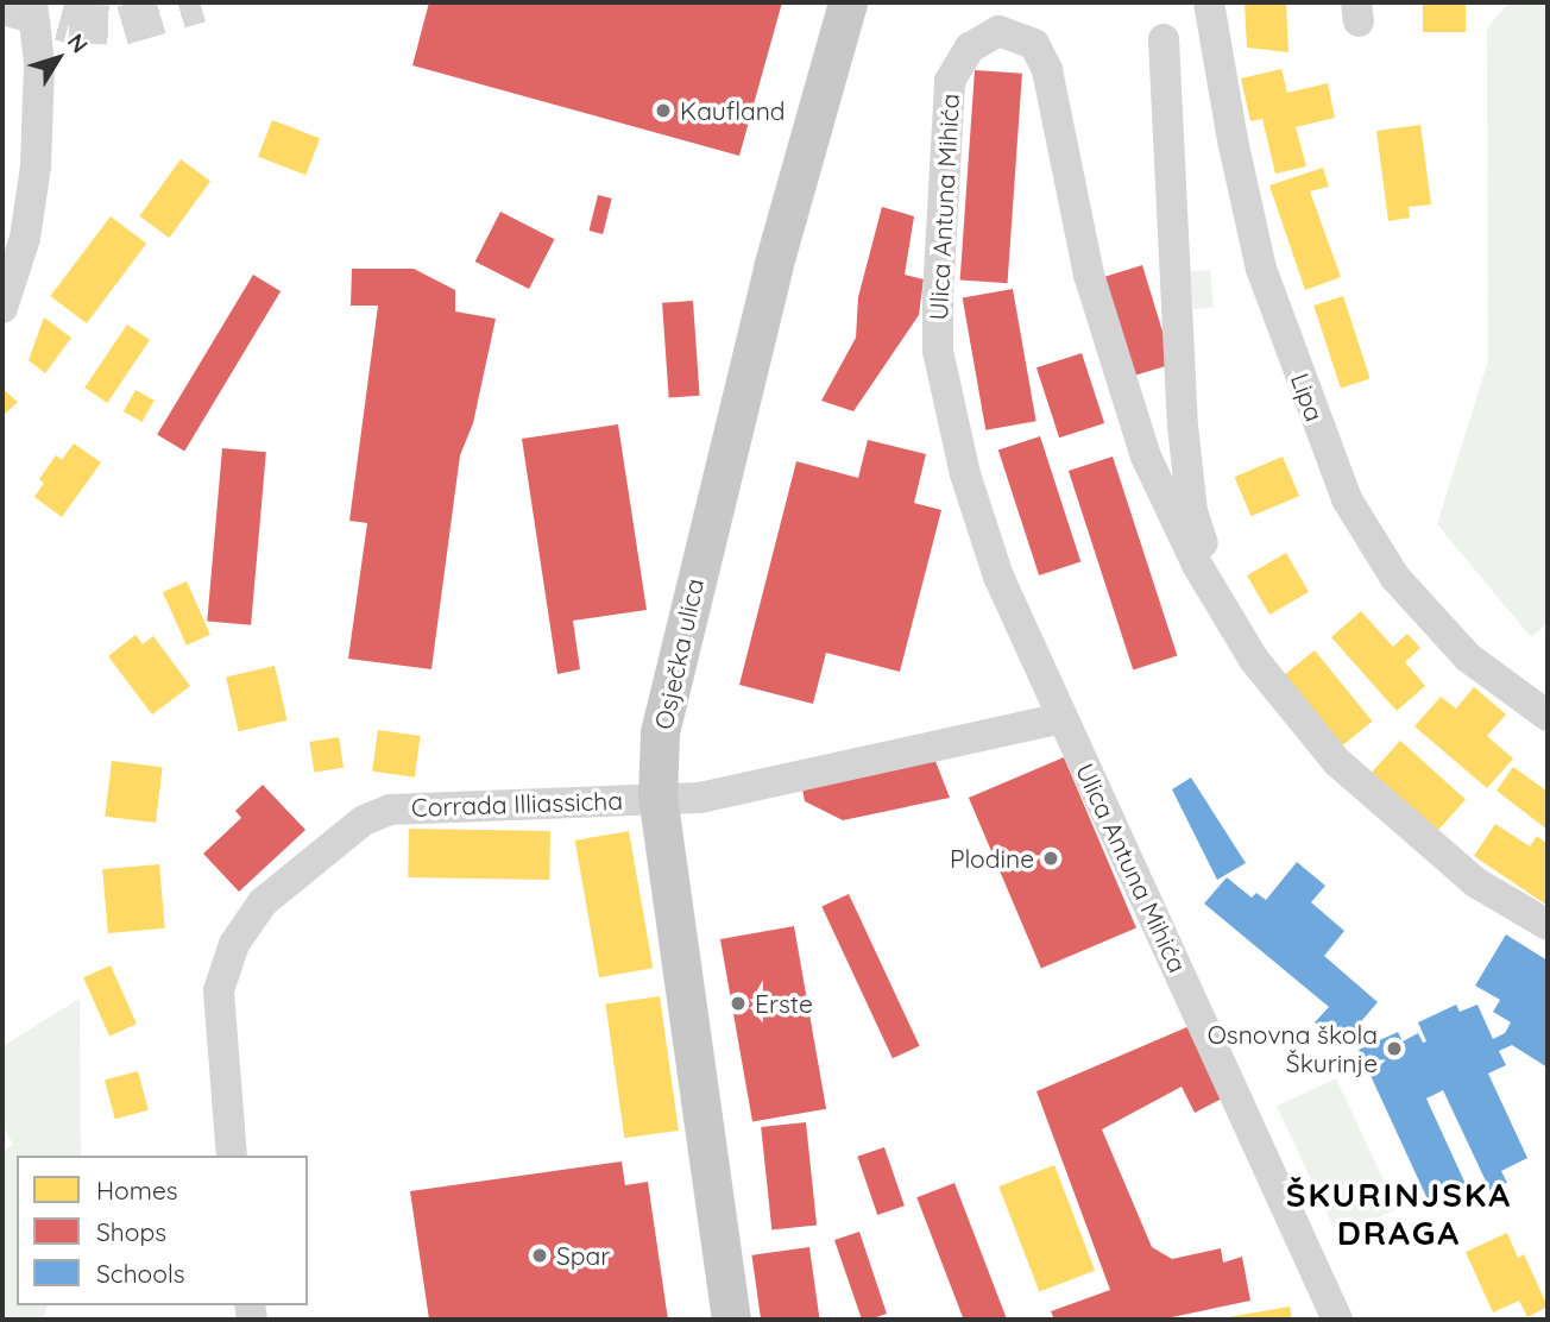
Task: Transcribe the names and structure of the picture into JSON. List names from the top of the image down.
{
  "streets": {
    "main road": ["Osječka ulica"],
    "street": ["Ulica Antuna Mihića", "Lipa", "Corrada Illiassicha"]
  },
  "crossings": [
    ["Ulica Antuna Mihića", "Corrada Illiassicha"],
    ["Osječka ulica", "Corrada Illiassicha"]
  ],
  "districts": ["ŠKURINJSKA DRAGA"],
  "places": [
    "Kaufland",
    "Plodine",
    "Erste",
    "Osnovna škola Škurinje",
    "Spar"
  ],
  "legend": ["Homes", "Shops", "Schools"],
  "north": "top right"
}
